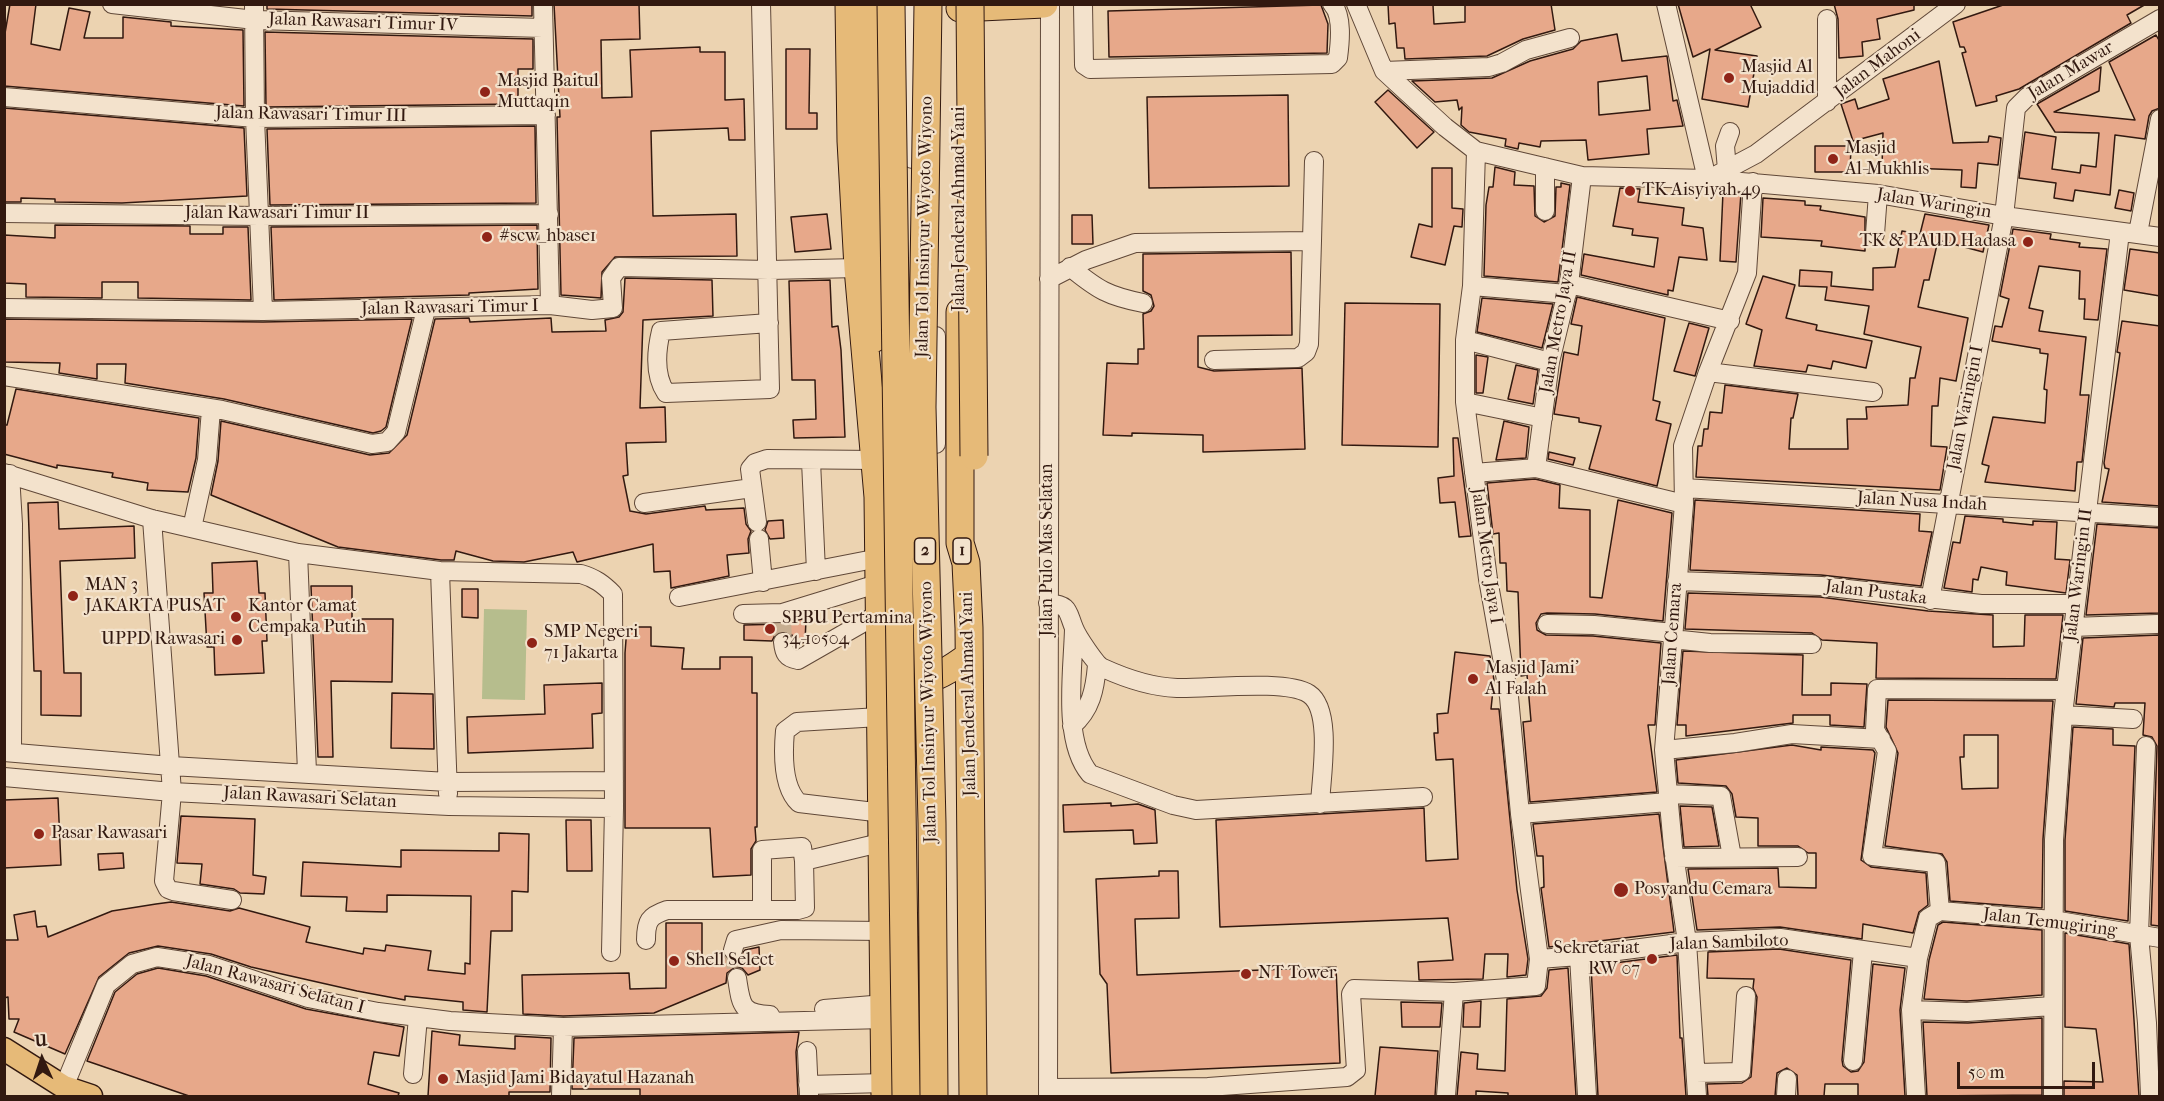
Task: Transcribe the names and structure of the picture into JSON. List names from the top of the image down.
{
  "streets": {
    "highway": [
      "Jalan Jenderal Ahmad Yani",
      "Jalan Tol Insinyur Wiyoto Wiyono",
      "2",
      "1"
    ],
    "street": [
      "Jalan Rawasari Timur IV",
      "Jalan Mahoni",
      "Jalan Mawar",
      "Jalan Rawasari Timur III",
      "Jalan Waringin",
      "Jalan Rawasari Timur II",
      "Jalan Rawasari Timur I",
      "Jalan Metro Jaya II",
      "Jalan Waringin I",
      "Jalan Nusa Indah",
      "Jalan Pulo Mas Selatan",
      "Jalan Metro Jaya I",
      "Jalan Waringin II",
      "Jalan Pustaka",
      "Jalan Cemara",
      "Jalan Rawasari Selatan",
      "Jalan Temugiring",
      "Jalan Sambiloto",
      "Jalan Rawasari Selatan I"
    ]
  },
  "crossings": [
    ["Jalan Mahoni", "Jalan Waringin"],
    ["Jalan Mawar", "Jalan Waringin"],
    ["Jalan Mawar", "Jalan Waringin I"],
    ["Jalan Waringin", "Jalan Metro Jaya II"],
    ["Jalan Waringin", "Jalan Waringin I"],
    ["Jalan Waringin", "Jalan Metro Jaya I"],
    ["Jalan Waringin", "Jalan Waringin II"],
    ["Jalan Waringin", "Jalan Cemara"],
    ["Jalan Metro Jaya II", "Jalan Nusa Indah"],
    ["Jalan Waringin I", "Jalan Nusa Indah"],
    ["Jalan Waringin I", "Jalan Pustaka"],
    ["Jalan Nusa Indah", "Jalan Metro Jaya I"],
    ["Jalan Nusa Indah", "Jalan Waringin II"],
    ["Jalan Nusa Indah", "Jalan Cemara"],
    ["Jalan Metro Jaya I", "Jalan Sambiloto"],
    ["Jalan Waringin II", "Jalan Pustaka"],
    ["Jalan Waringin II", "Jalan Temugiring"],
    ["Jalan Pustaka", "Jalan Cemara"],
    ["Jalan Cemara", "Jalan Sambiloto"]
  ],
  "places": [
    "Masjid Al Mujaddid",
    "Masjid Baitul Muttaqin",
    "Masjid Al-Mukhlis",
    "TK Aisyiyah 49",
    "#scw_hbase1",
    "TK & PAUD Hadasa",
    "MAN 3 JAKARTA PUSAT",
    "Kantor Camat Cempaka Putih",
    "SPBU Pertamina 34-10504",
    "UPPD Rawasari",
    "SMP Negeri 71 Jakarta",
    "Masjid Jami' Al Falah",
    "Pasar Rawasari",
    "Posyandu Cemara",
    "Sekretariat RW 07",
    "Shell Select",
    "NT Tower",
    "Masjid Jami Bidayatul Hazanah"
  ],
  "scale_bar": "50 m",
  "north": "top"
}
